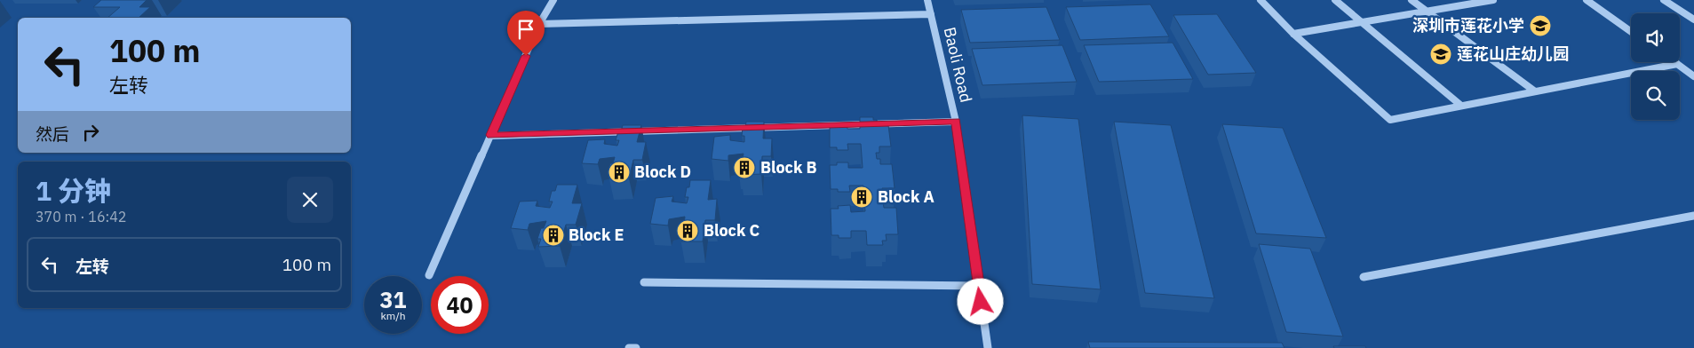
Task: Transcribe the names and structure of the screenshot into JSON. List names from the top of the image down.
{
  "streets": {
    "street": ["Baoli Road"]
  },
  "places": {
    "school or university": ["深圳市莲花小学", "莲花山庄幼儿园"],
    "building": [
      "Block B",
      "Block D",
      "Block A",
      "Block C",
      "Block E"
    ]
  },
  "page": {
    "turn": ["100 m", "左转"],
    "then": "然后",
    "heading": ["1 分钟", "370 m · 16:42"],
    "list": [
      {
        "name": "左转",
        "value": "100 m"
      }
    ],
    "speed": "31 km/h",
    "limit": "40"
  }
}
